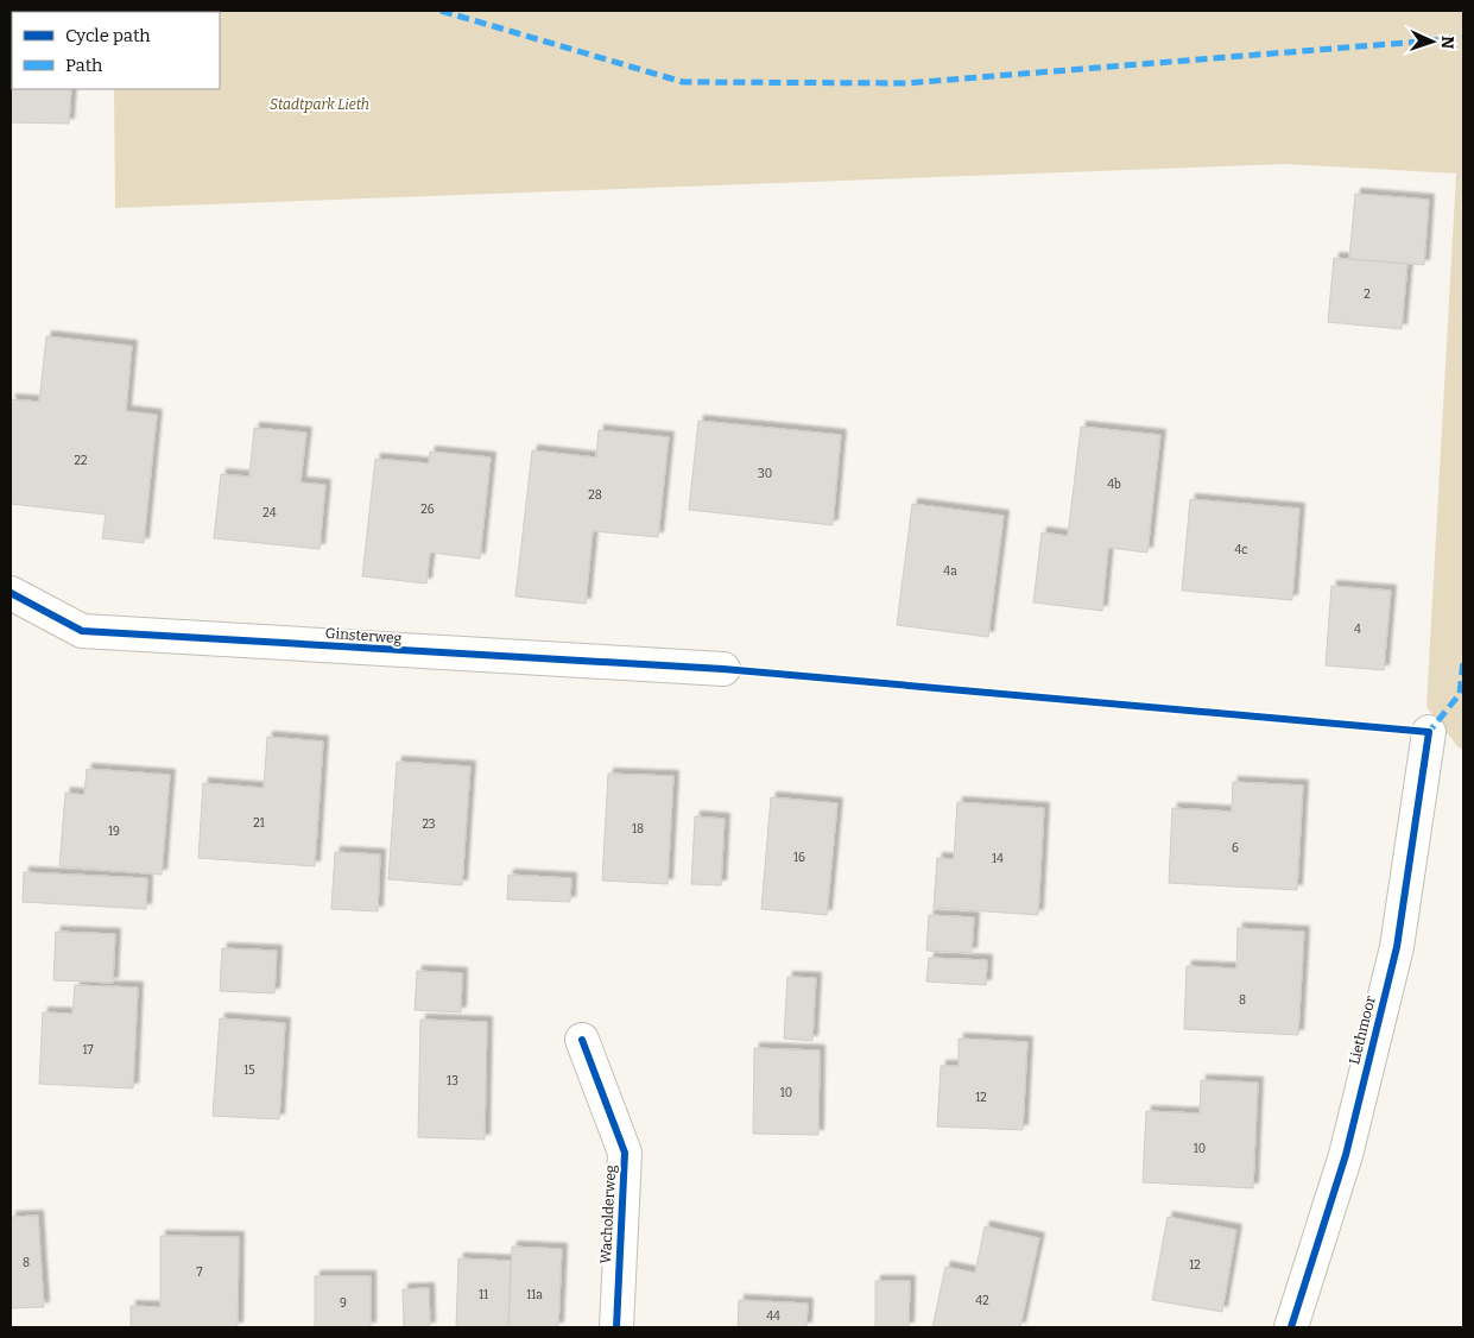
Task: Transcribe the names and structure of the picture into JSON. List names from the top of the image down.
{
  "streets": {
    "street": ["Ginsterweg", "Liethmoor", "Wacholderweg"]
  },
  "parks": ["Stadtpark Lieth"],
  "house_numbers": [
    "2",
    "22",
    "30",
    "4b",
    "28",
    "26",
    "24",
    "4c",
    "4a",
    "4",
    "21",
    "23",
    "18",
    "19",
    "6",
    "16",
    "14",
    "8",
    "17",
    "15",
    "13",
    "10",
    "12",
    "10",
    "8",
    "12",
    "7",
    "11",
    "11a",
    "42",
    "9",
    "44"
  ],
  "legend": ["Cycle path", "Path"],
  "north": "right"
}
